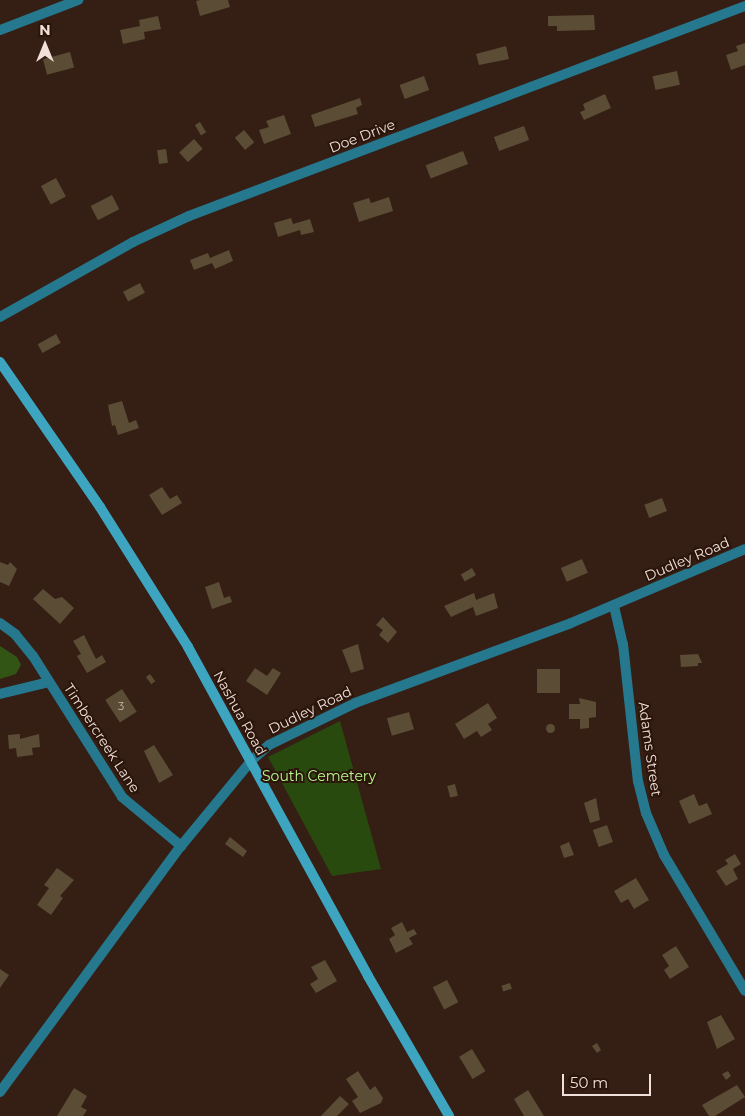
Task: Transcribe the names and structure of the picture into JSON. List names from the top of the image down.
{
  "streets": {
    "main road": ["Nashua Road"],
    "street": [
      "Doe Drive",
      "Dudley Road",
      "Timbercreek Lane",
      "Adams Street"
    ]
  },
  "crossings": [
    ["Dudley Road", "Nashua Road"],
    ["Dudley Road", "Timbercreek Lane"],
    ["Dudley Road", "Adams Street"]
  ],
  "parks": ["South Cemetery"],
  "house_numbers": ["3"],
  "scale_bar": "50 m",
  "north": "top"
}
